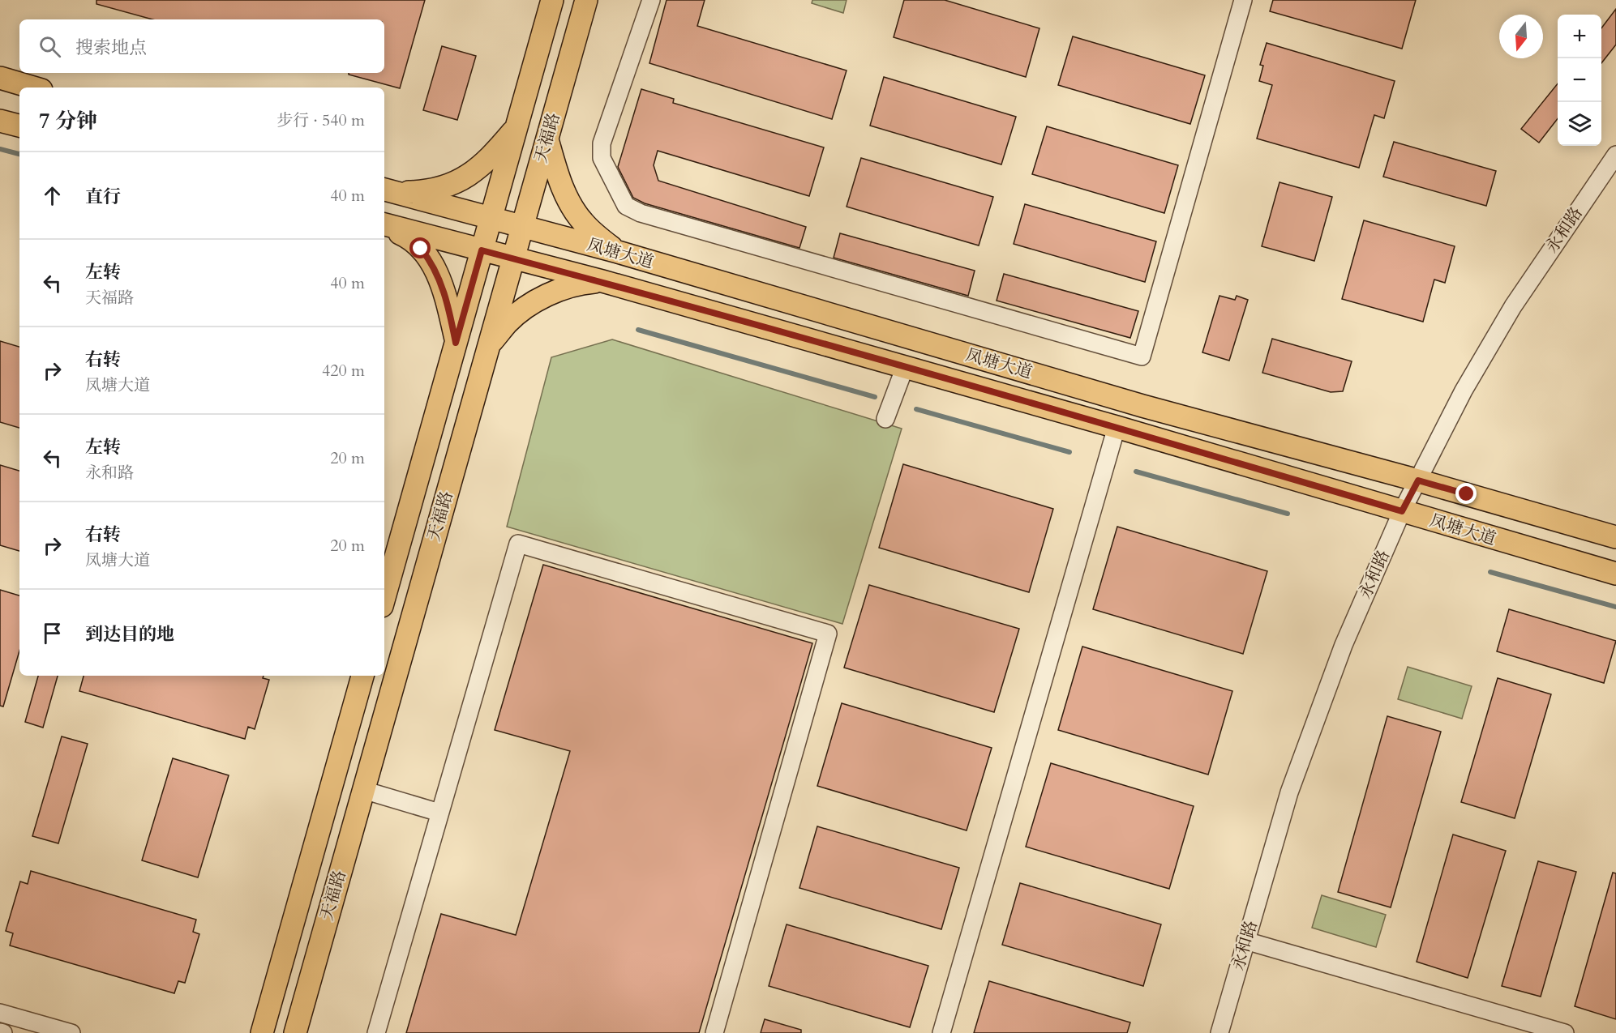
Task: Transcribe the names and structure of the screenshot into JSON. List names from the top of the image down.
{
  "streets": {
    "main road": ["天福路", "凤塘大道"],
    "street": ["永和路"]
  },
  "crossings": [
    ["天福路", "凤塘大道"],
    ["永和路", "凤塘大道"]
  ],
  "north": "bottom",
  "page": {
    "map_buttons": ["+", "−"],
    "search": "搜索地点",
    "heading": ["7 分钟", "步行 · 540 m"],
    "list": [
      ["直行", "40 m"],
      ["左转", "天福路", "40 m"],
      ["右转", "凤塘大道", "420 m"],
      ["左转", "永和路", "20 m"],
      ["右转", "凤塘大道", "20 m"],
      "到达目的地"
    ]
  }
}
